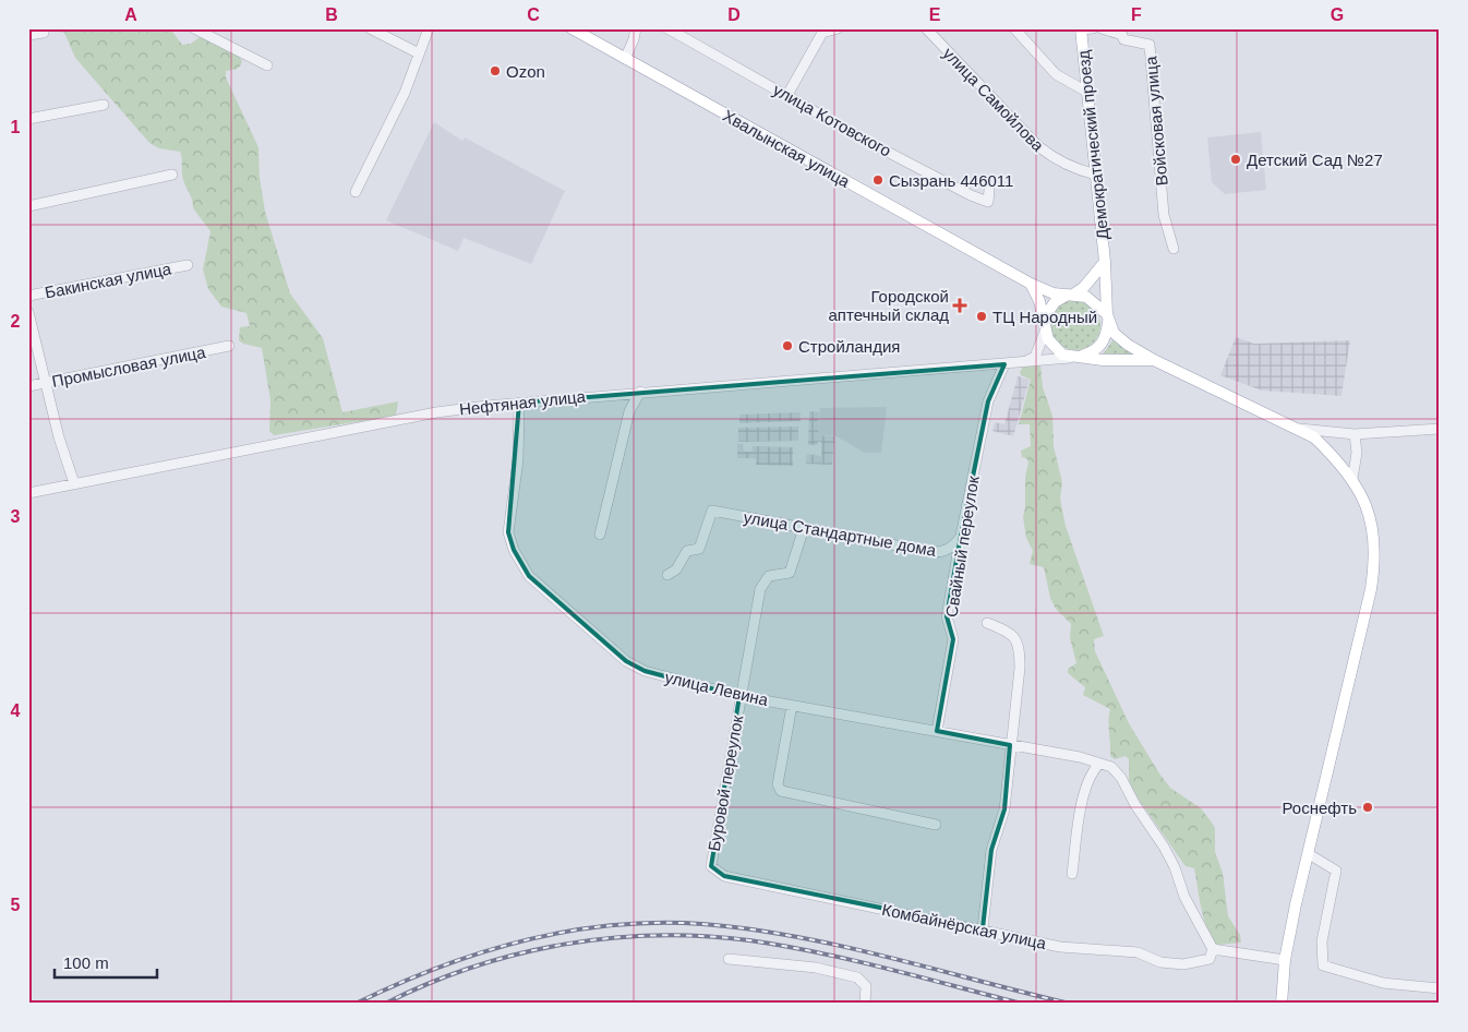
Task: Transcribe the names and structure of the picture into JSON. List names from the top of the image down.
{
  "streets": {
    "main road": ["Демократический проезд", "Хвалынская улица"],
    "street": [
      "улица Самойлова",
      "улица Котовского",
      "Войсковая улица",
      "Бакинская улица",
      "Промысловая улица",
      "Нефтяная улица",
      "улица Стандартные дома",
      "Свайный переулок",
      "улица Левина",
      "Буровой переулок",
      "Комбайнёрская улица"
    ]
  },
  "crossings": [
    ["улица Самойлова", "Демократический проезд"],
    ["Демократический проезд", "Хвалынская улица"],
    ["Демократический проезд", "Нефтяная улица"],
    ["Хвалынская улица", "Нефтяная улица"],
    ["Нефтяная улица", "Свайный переулок"],
    ["Нефтяная улица", "улица Левина"],
    ["улица Стандартные дома", "Свайный переулок"],
    ["улица Стандартные дома", "Буровой переулок"],
    ["Свайный переулок", "улица Левина"],
    ["улица Левина", "Буровой переулок"],
    ["улица Левина", "Комбайнёрская улица"],
    ["Буровой переулок", "Комбайнёрская улица"]
  ],
  "places": {
    "other": [
      "Ozon",
      "Детский Сад №27",
      "Сызрань 446011",
      "ТЦ Народный",
      "Стройландия",
      "Роснефть"
    ],
    "health": ["Городской аптечный склад"]
  },
  "scale_bar": "100 m",
  "grid": {
    "columns": [
      "A",
      "B",
      "C",
      "D",
      "E",
      "F",
      "G"
    ],
    "rows": [
      "1",
      "2",
      "3",
      "4",
      "5"
    ]
  }
}
